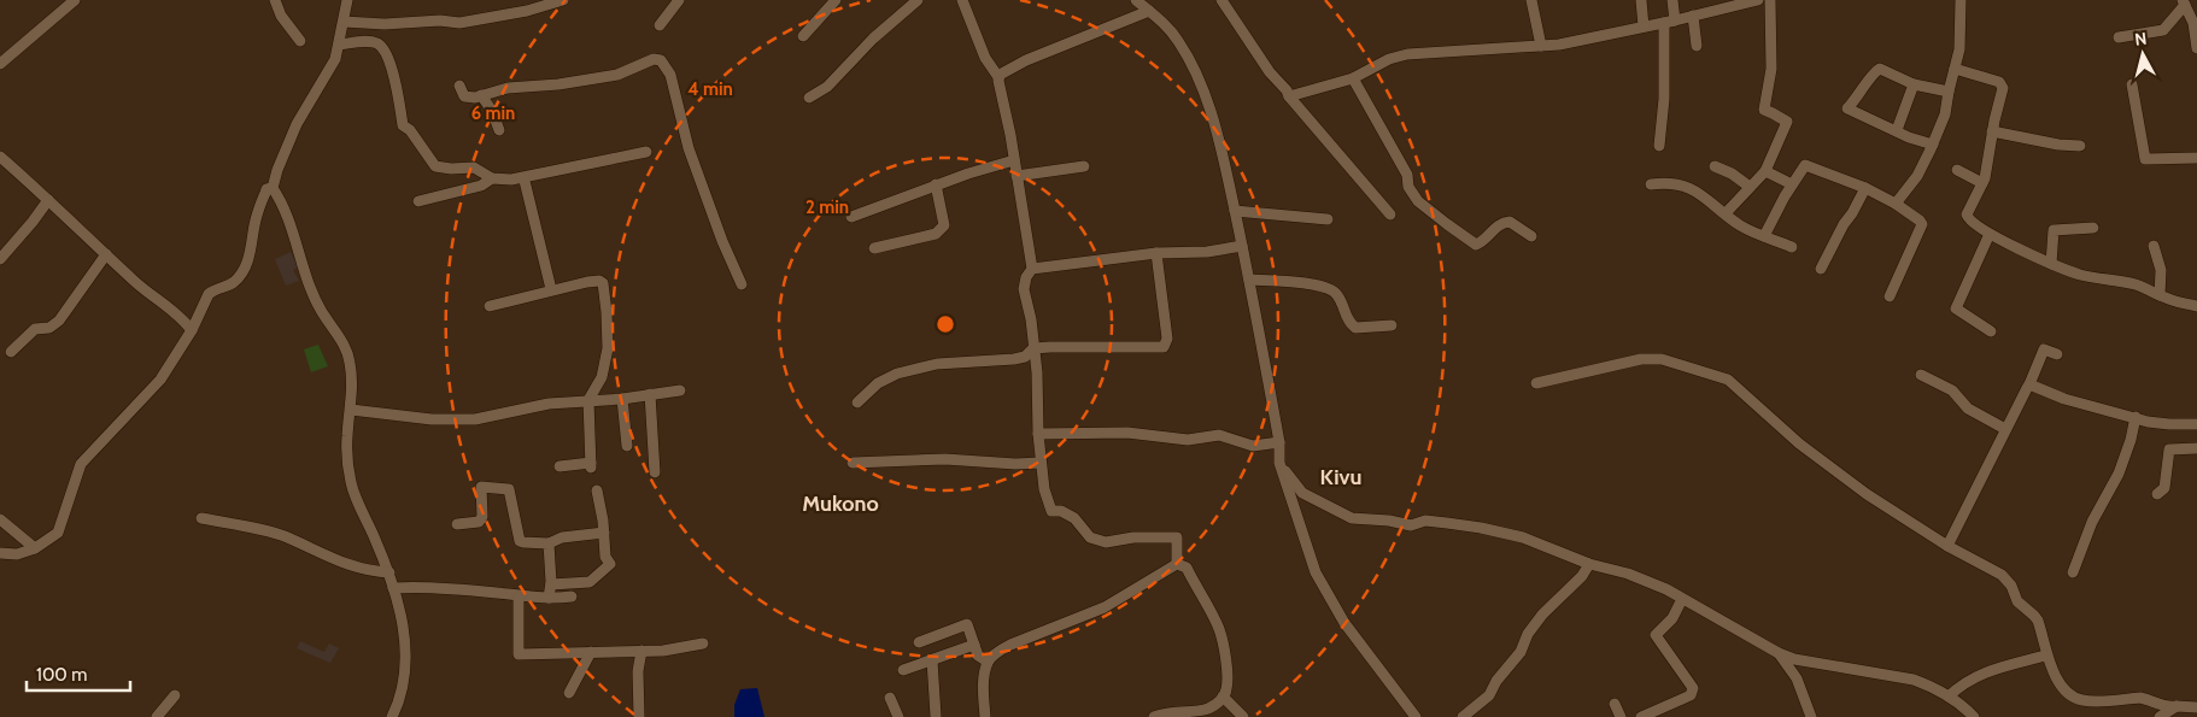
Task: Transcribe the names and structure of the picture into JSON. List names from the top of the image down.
{
  "districts": ["Kivu", "Mukono"],
  "scale_bar": "100 m",
  "north": "top",
  "rings": ["4 min", "6 min", "2 min"]
}
